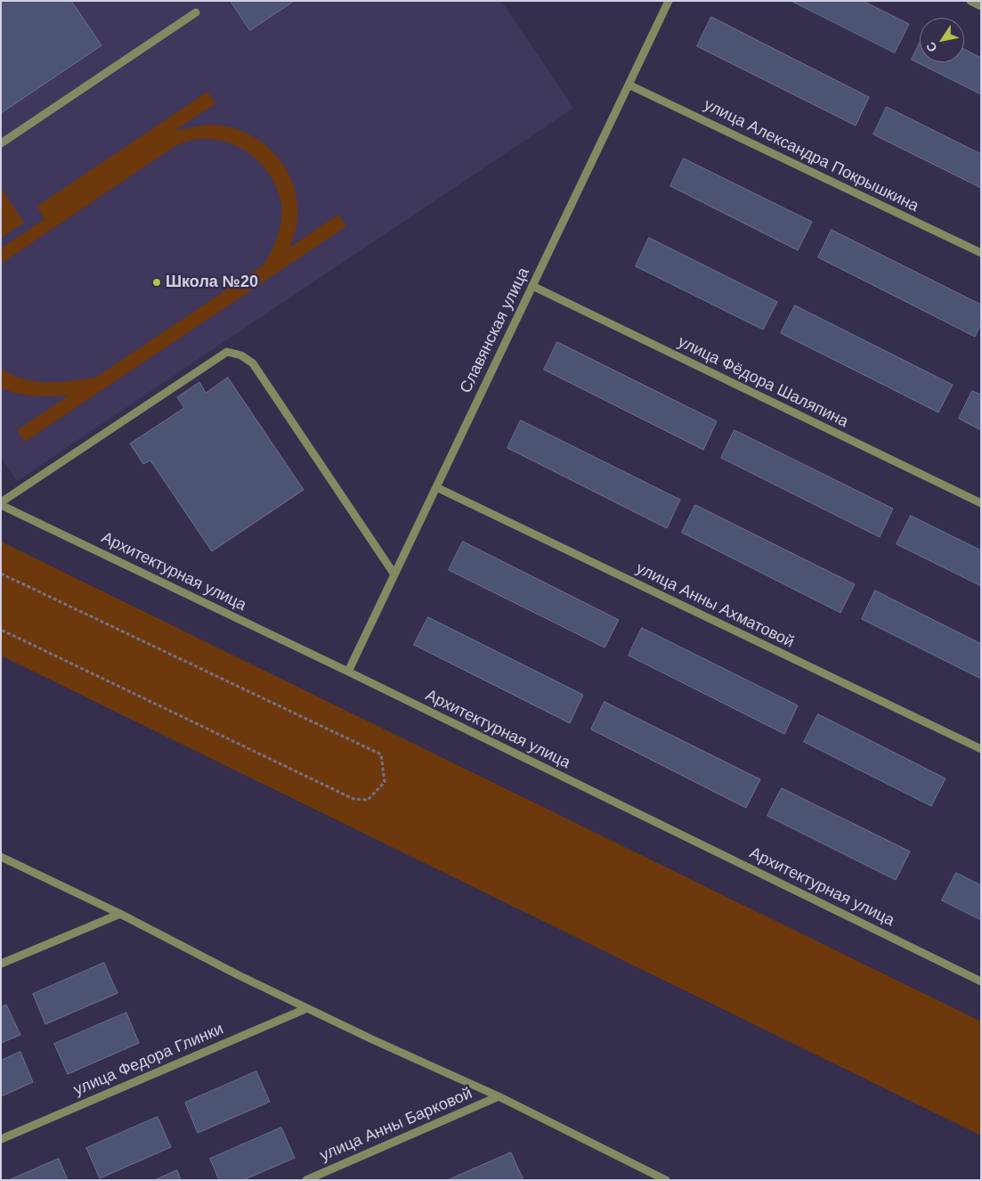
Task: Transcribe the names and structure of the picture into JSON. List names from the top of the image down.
{
  "streets": {
    "street": [
      "улица Александра Покрышкина",
      "Славянская улица",
      "улица Фёдора Шаляпина",
      "Архитектурная улица",
      "улица Анны Ахматовой",
      "улица Федора Глинки",
      "улица Анны Барковой"
    ]
  },
  "crossings": [
    ["улица Александра Покрышкина", "Славянская улица"],
    ["Славянская улица", "улица Фёдора Шаляпина"],
    ["Славянская улица", "Архитектурная улица"],
    ["Славянская улица", "улица Анны Ахматовой"]
  ],
  "places": ["Школа №20"],
  "north": "bottom left"
}
